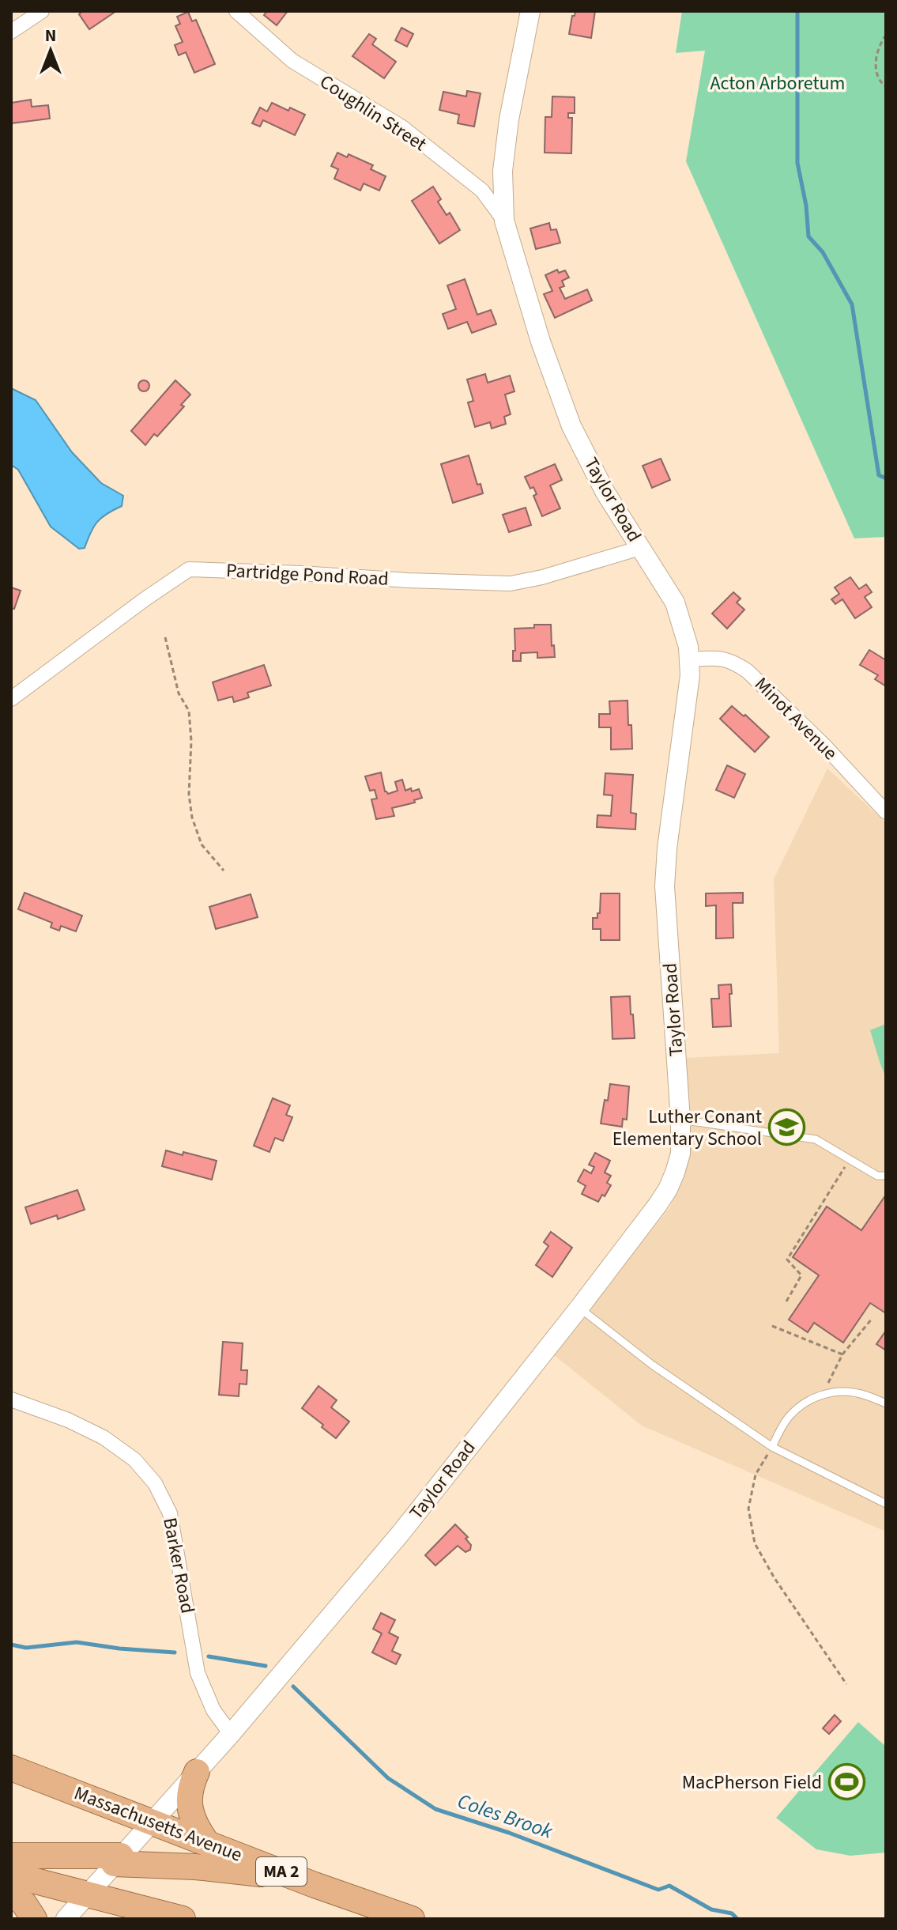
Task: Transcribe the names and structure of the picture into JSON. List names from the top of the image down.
{
  "streets": {
    "highway": ["Massachusetts Avenue", "MA 2"],
    "street": [
      "Coughlin Street",
      "Taylor Road",
      "Partridge Pond Road",
      "Minot Avenue",
      "Barker Road"
    ]
  },
  "crossings": [
    ["Coughlin Street", "Taylor Road"],
    ["Taylor Road", "Partridge Pond Road"],
    ["Taylor Road", "Minot Avenue"],
    ["Taylor Road", "Barker Road"],
    ["Taylor Road", "Massachusetts Avenue"]
  ],
  "water": ["Coles Brook"],
  "parks": ["Acton Arboretum"],
  "places": {
    "school or university": ["Luther Conant Elementary School"],
    "sports": ["MacPherson Field"]
  },
  "north": "top"
}
